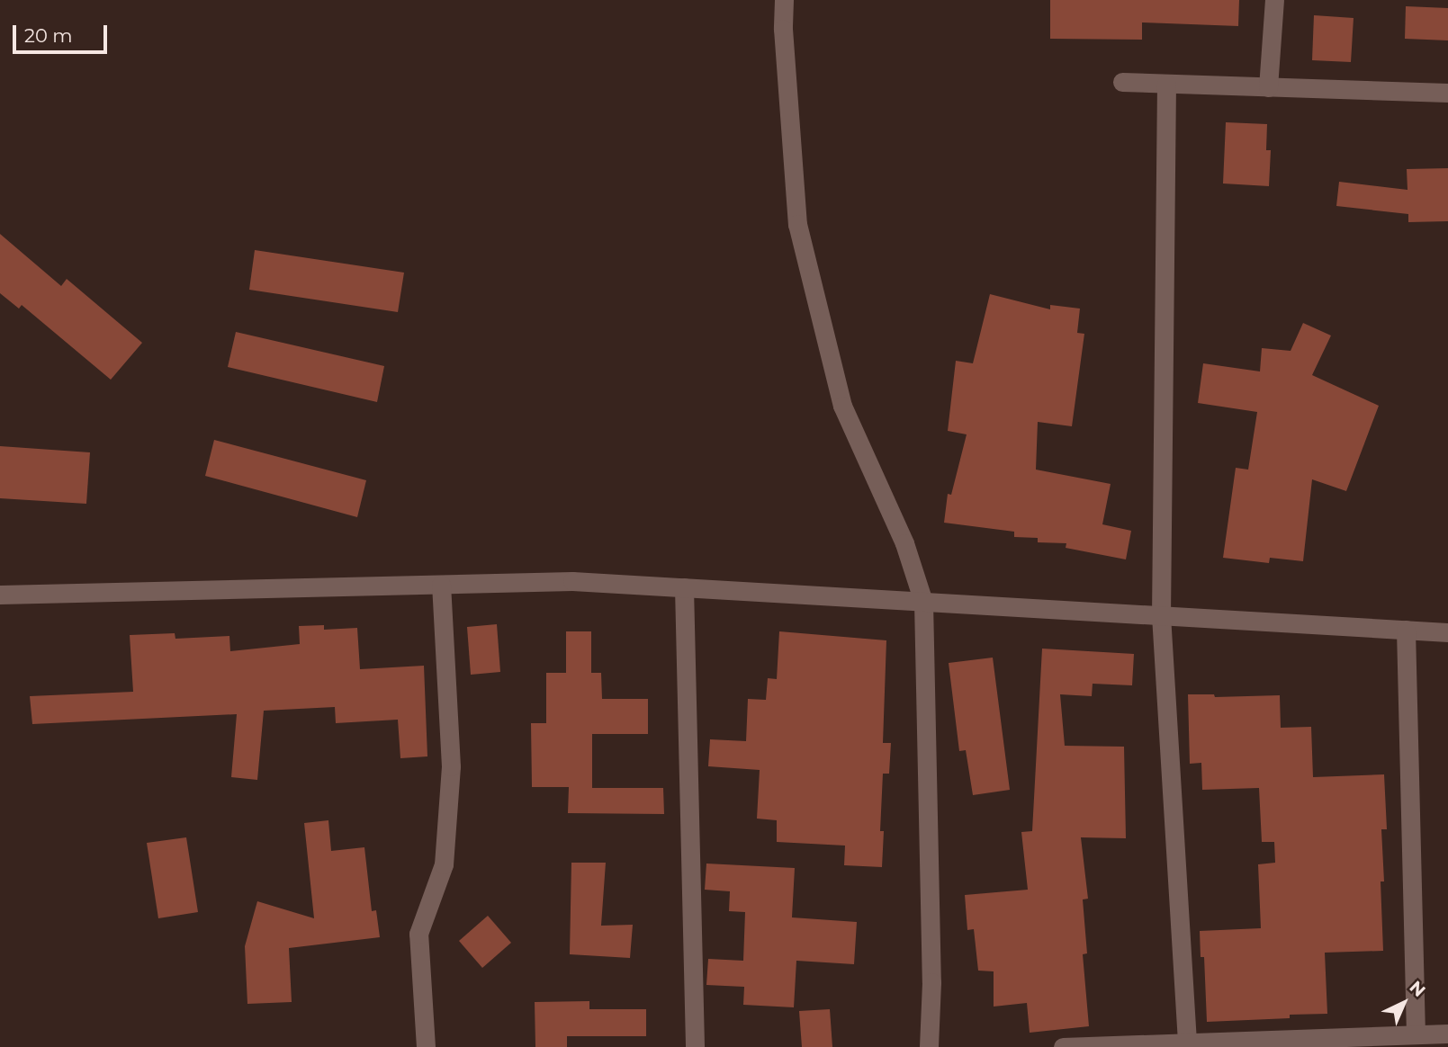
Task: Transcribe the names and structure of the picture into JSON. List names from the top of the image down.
{
  "scale_bar": "20 m",
  "north": "top right"
}
